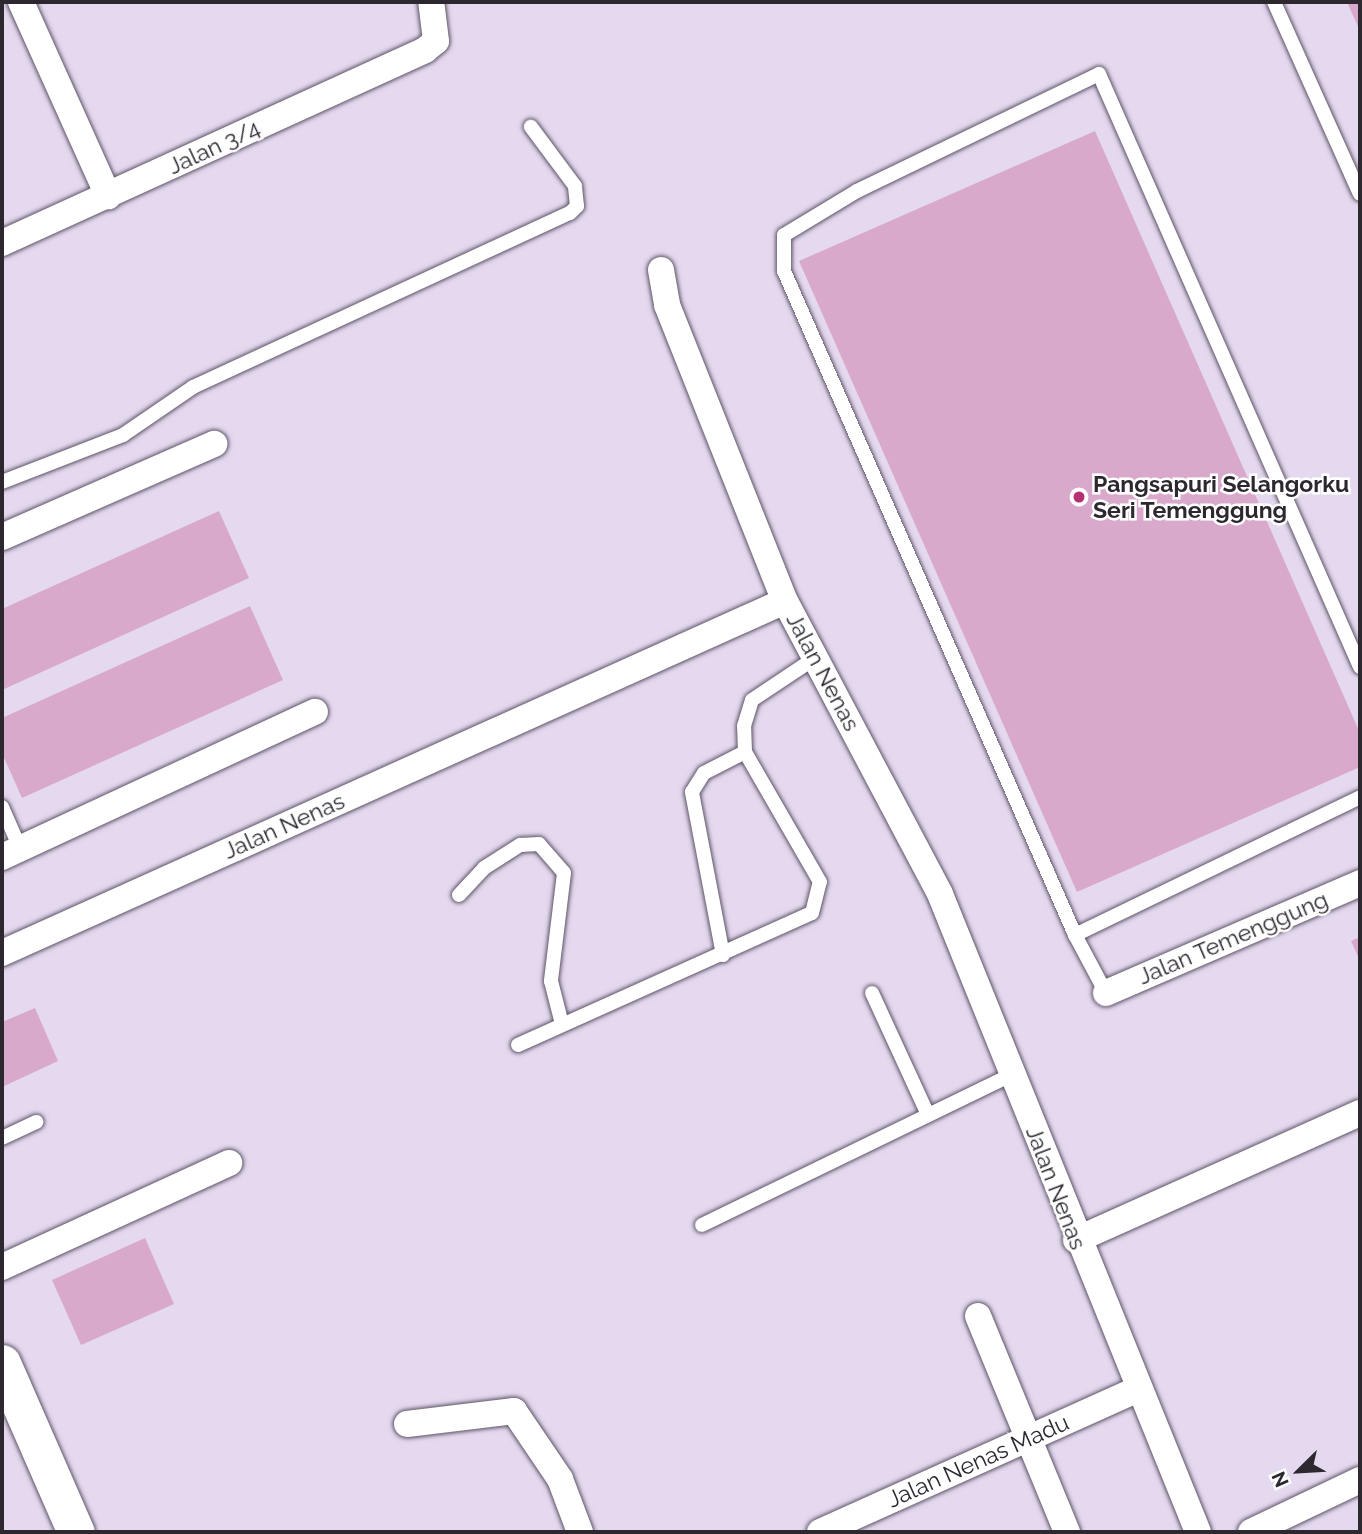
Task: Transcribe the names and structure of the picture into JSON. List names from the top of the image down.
{
  "streets": {
    "street": [
      "Jalan 3/4",
      "Jalan Nenas",
      "Jalan Temenggung",
      "Jalan Nenas Madu"
    ]
  },
  "crossings": [
    ["Jalan Nenas", "Jalan Nenas Madu"]
  ],
  "places": ["Pangsapuri Selangorku Seri Temenggung"],
  "north": "bottom left"
}
